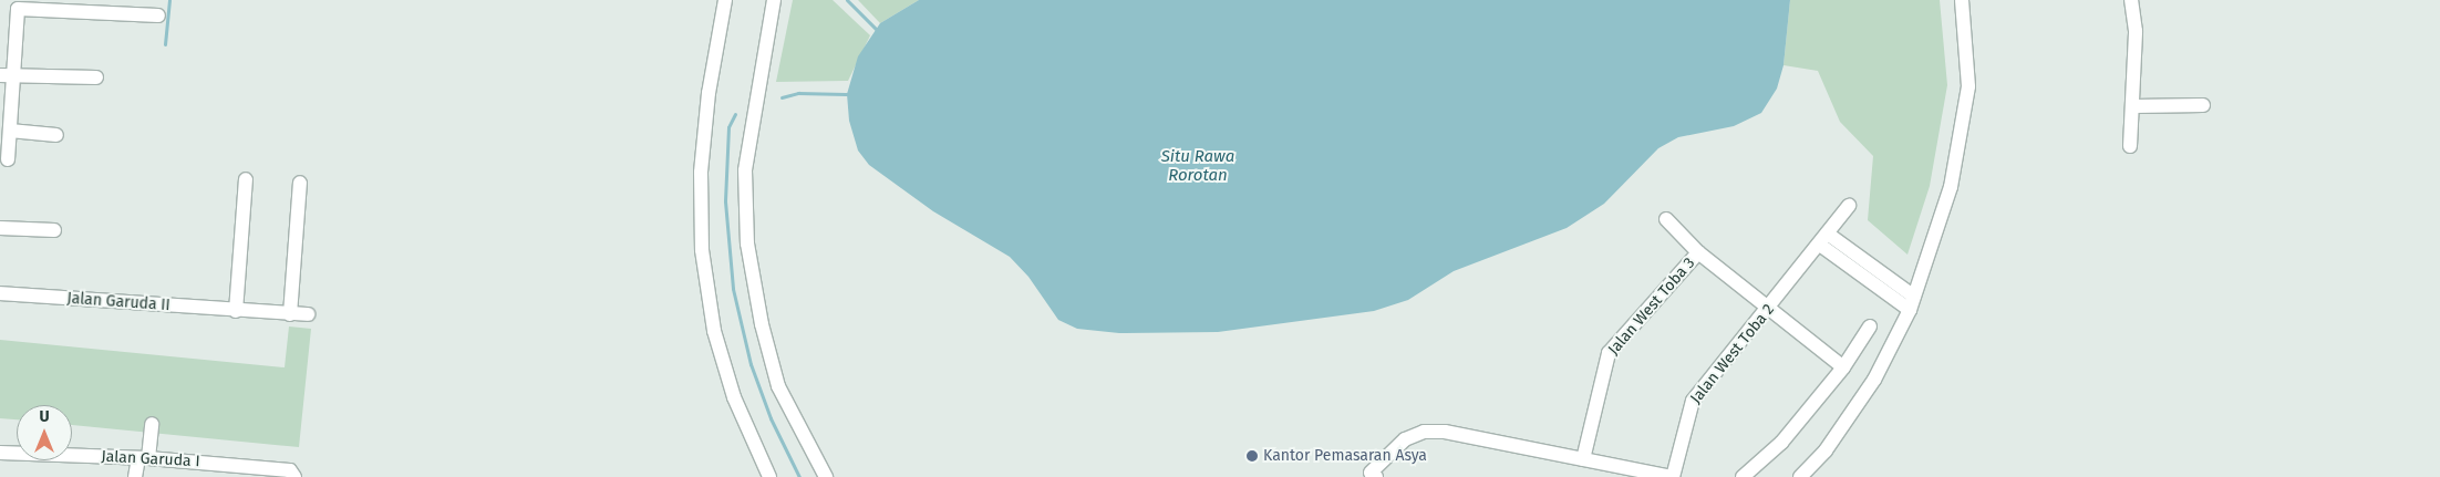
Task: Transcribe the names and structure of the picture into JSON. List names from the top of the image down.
{
  "streets": {
    "street": [
      "Jalan Garuda II",
      "Jalan West Toba 3",
      "Jalan West Toba 2",
      "Jalan Garuda I"
    ]
  },
  "crossings": [
    ["Jalan West Toba 3", "Jalan West Toba 2"]
  ],
  "water": ["Situ Rawa Rorotan"],
  "places": ["Kantor Pemasaran Asya"],
  "north": "top"
}
